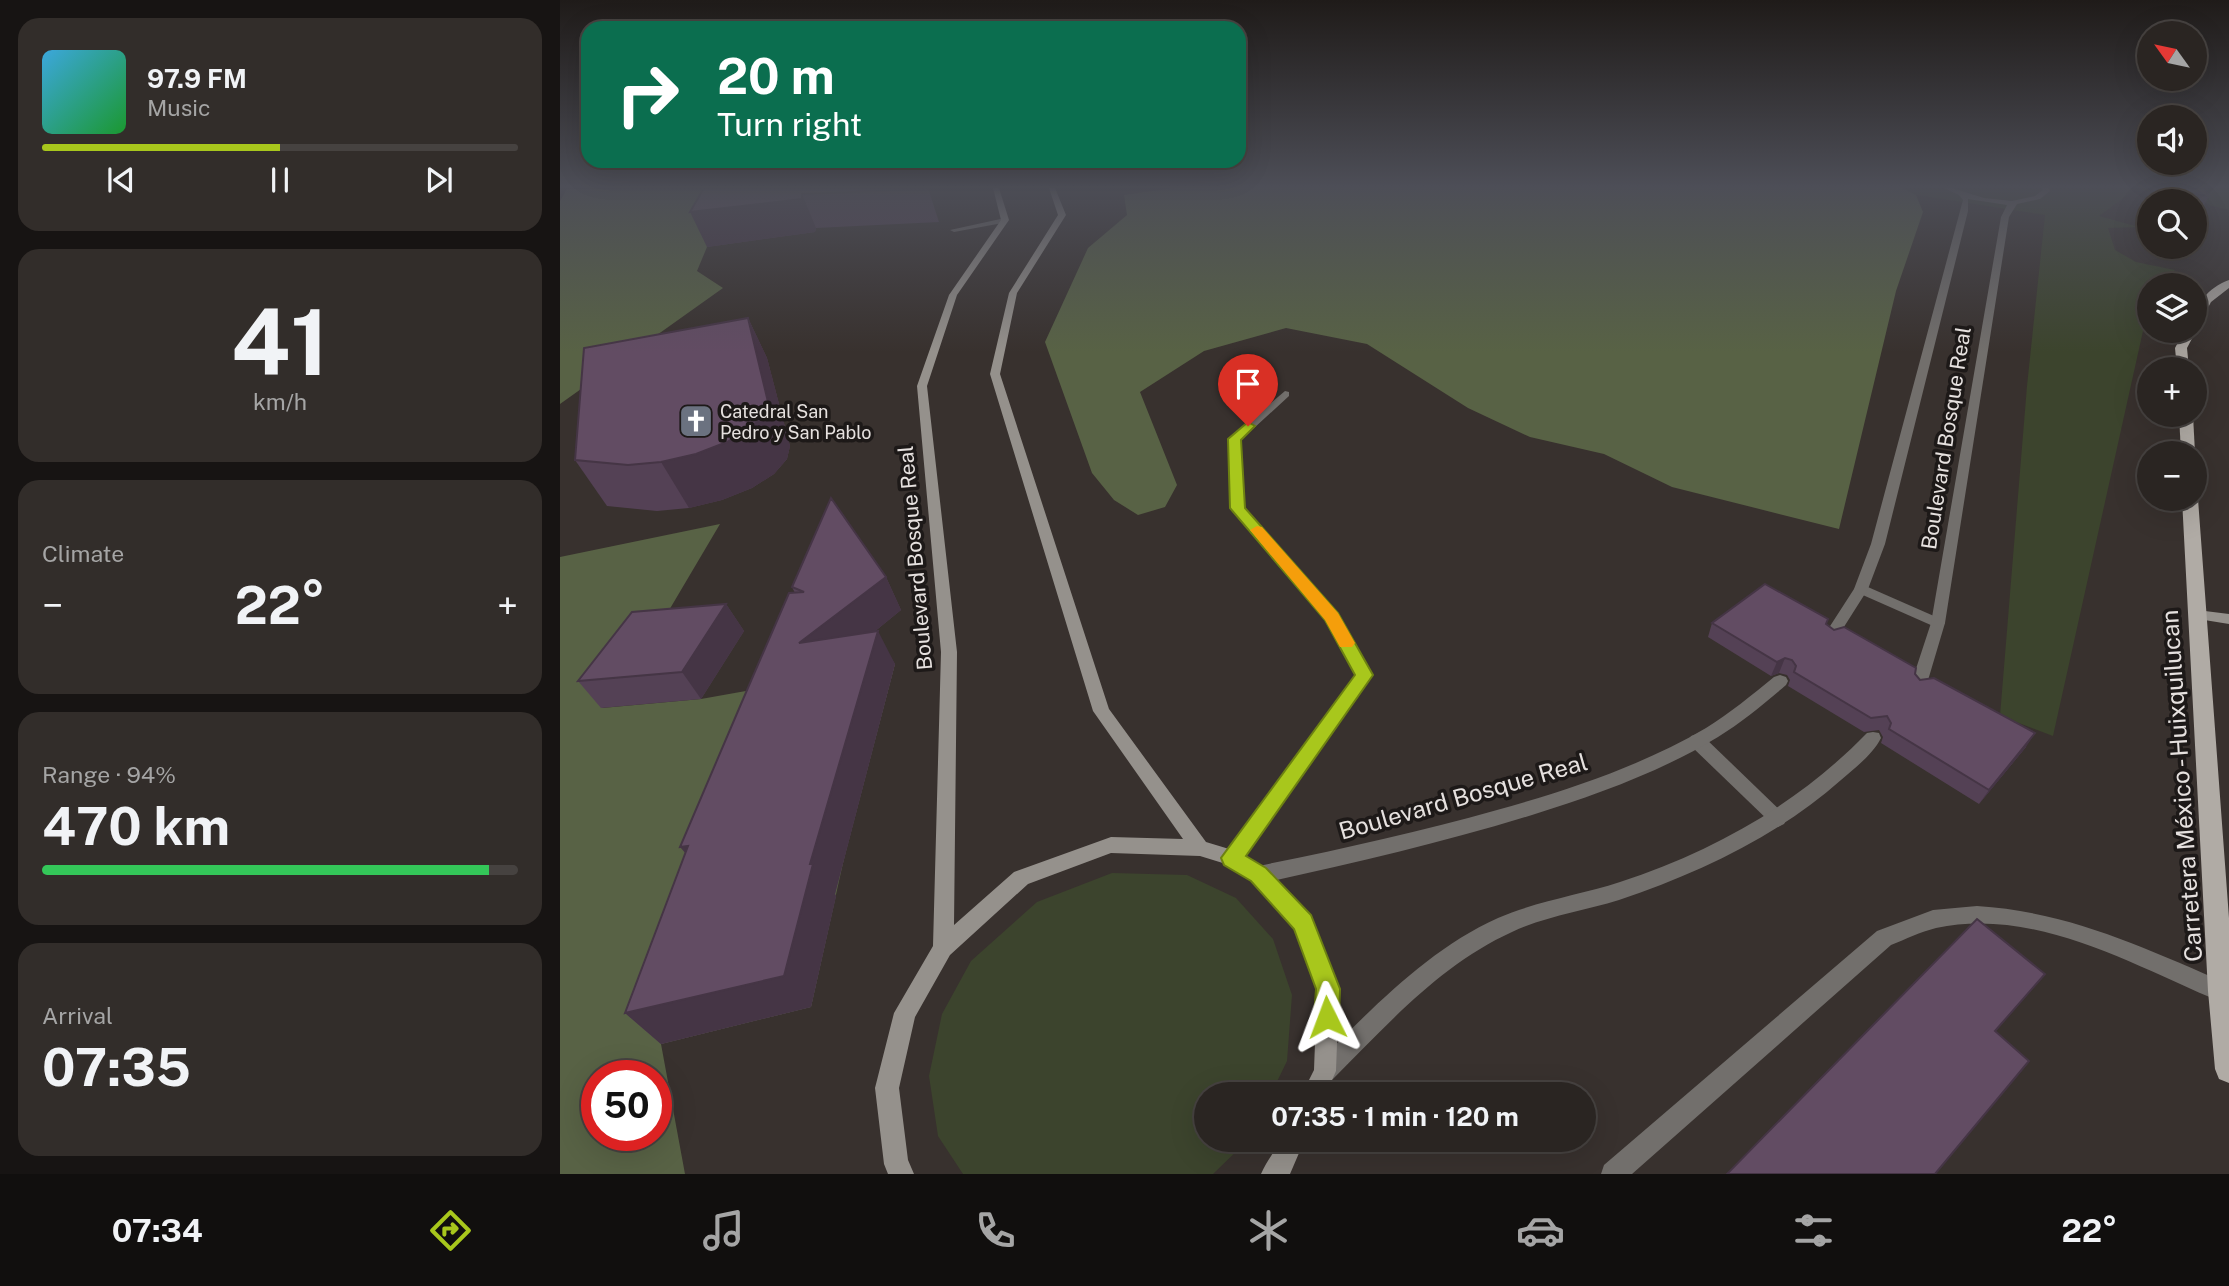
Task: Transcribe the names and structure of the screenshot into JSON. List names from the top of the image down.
{
  "streets": {
    "main road": ["Boulevard Bosque Real", "Carretera México - Huixquilucan"]
  },
  "places": {
    "church": ["Catedral San Pedro y San Pablo"]
  },
  "north": "top left",
  "page": {
    "map_buttons": ["+", "−"],
    "turn": ["20 m", "Turn right"],
    "song": ["97.9 FM", "Music"],
    "tile": [
      ["41", "km/h"],
      "Climate",
      ["Range · 94%", "470 km"],
      ["Arrival", "07:35"]
    ],
    "heat": ["−", "22°", "+"],
    "limit": "50",
    "trip": "07:35 · 1 min · 120 m",
    "tabs": ["07:34", "22°"]
  }
}
